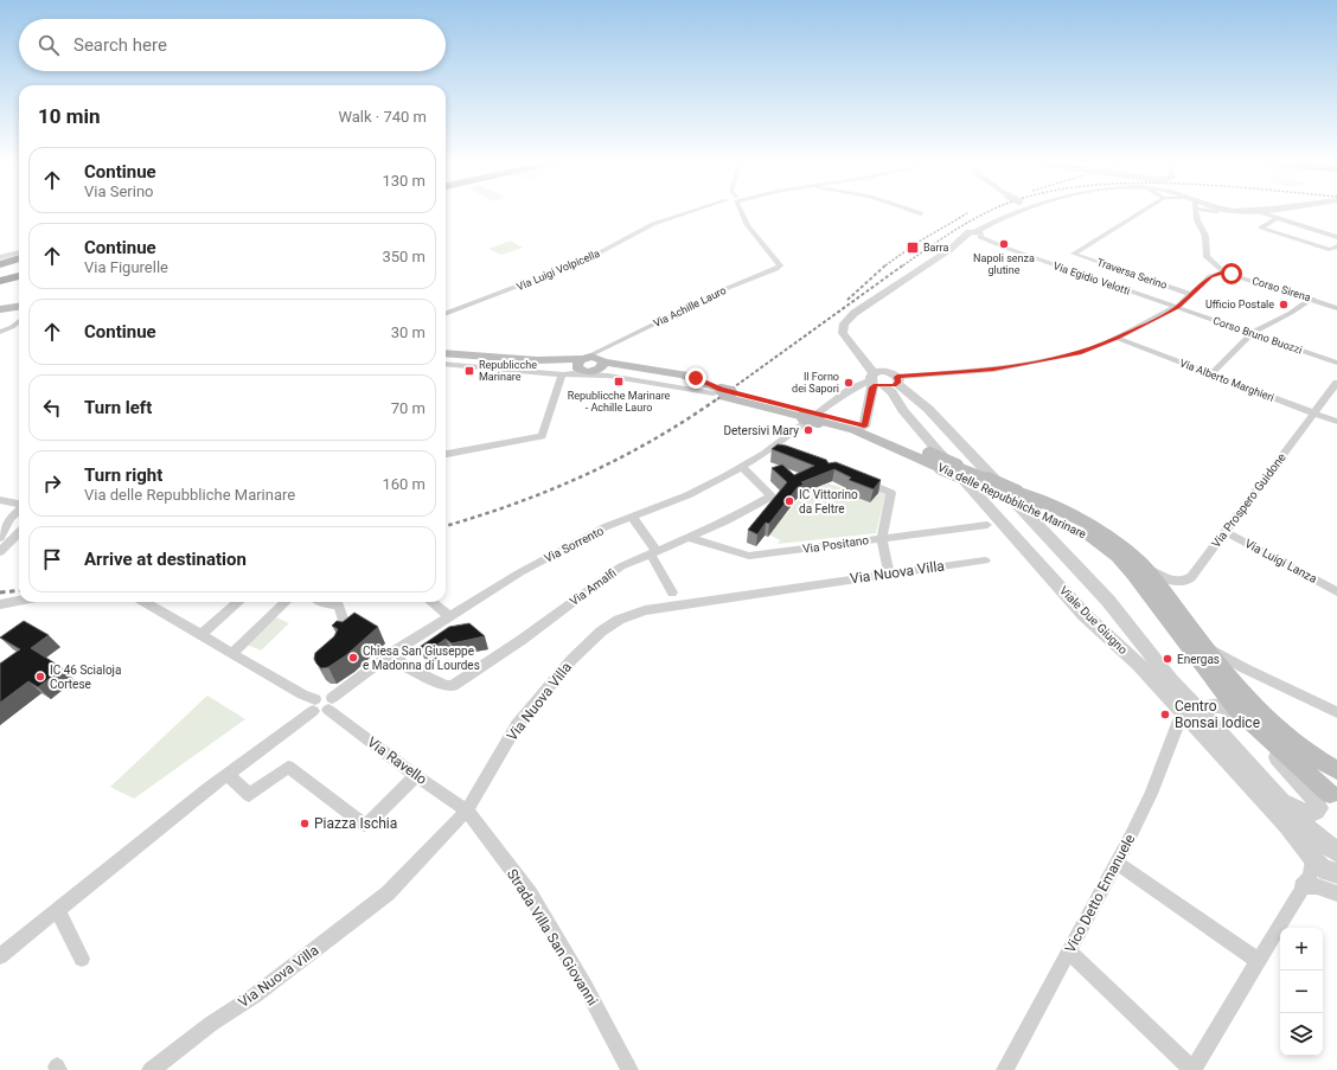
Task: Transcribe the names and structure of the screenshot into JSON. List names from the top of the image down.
{
  "streets": {
    "main road": ["Via delle Repubbliche Marinare"],
    "street": [
      "Via Luigi Volpicella",
      "Traversa Serino",
      "Via Egidio Velotti",
      "Corso Sirena",
      "Via Achille Lauro",
      "Corso Bruno Buozzi",
      "Via Alberto Marghieri",
      "Via Prospero Guidone",
      "Via Sorrento",
      "Via Positano",
      "Via Luigi Lanza",
      "Via Nuova Villa",
      "Via Amalfi",
      "Viale Due Giugno",
      "Via Ravello",
      "Vico Detto Emanuele",
      "Strada Villa San Giovanni"
    ]
  },
  "crossings": [
    ["Via Egidio Velotti", "Corso Bruno Buozzi"],
    ["Via Achille Lauro", "Via delle Repubbliche Marinare"],
    ["Via Alberto Marghieri", "Via Prospero Guidone"],
    ["Via delle Repubbliche Marinare", "Via Prospero Guidone"],
    ["Via delle Repubbliche Marinare", "Via Sorrento"],
    ["Via Prospero Guidone", "Via Luigi Lanza"],
    ["Via Sorrento", "Via Amalfi"],
    ["Via Sorrento", "Viale Due Giugno"],
    ["Via Sorrento", "Via Ravello"],
    ["Via Positano", "Via Amalfi"],
    ["Via Nuova Villa", "Via Ravello"],
    ["Via Nuova Villa", "Strada Villa San Giovanni"],
    ["Viale Due Giugno", "Vico Detto Emanuele"],
    ["Via Ravello", "Strada Villa San Giovanni"]
  ],
  "places": {
    "other": [
      "Napoli senza glutine",
      "Ufficio Postale",
      "Il Forno dei Sapori",
      "Detersivi Mary",
      "IC Vittorino da Feltre",
      "Chiesa San Giuseppe e Madonna di Lourdes",
      "Energas",
      "IC 46 Scialoja Cortese",
      "Centro Bonsai Iodice",
      "Piazza Ischia"
    ],
    "transit": ["Barra", "Republicche Marinare", "Republicche Marinare - Achille Lauro"]
  },
  "page": {
    "search": "Search here",
    "heading": ["10 min", "Walk · 740 m"],
    "list": [
      ["Continue", "Via Serino", "130 m"],
      ["Continue", "Via Figurelle", "350 m"],
      ["Continue", "30 m"],
      ["Turn left", "70 m"],
      ["Turn right", "Via delle Repubbliche Marinare", "160 m"],
      "Arrive at destination"
    ],
    "map_buttons": ["+", "−"]
  }
}
